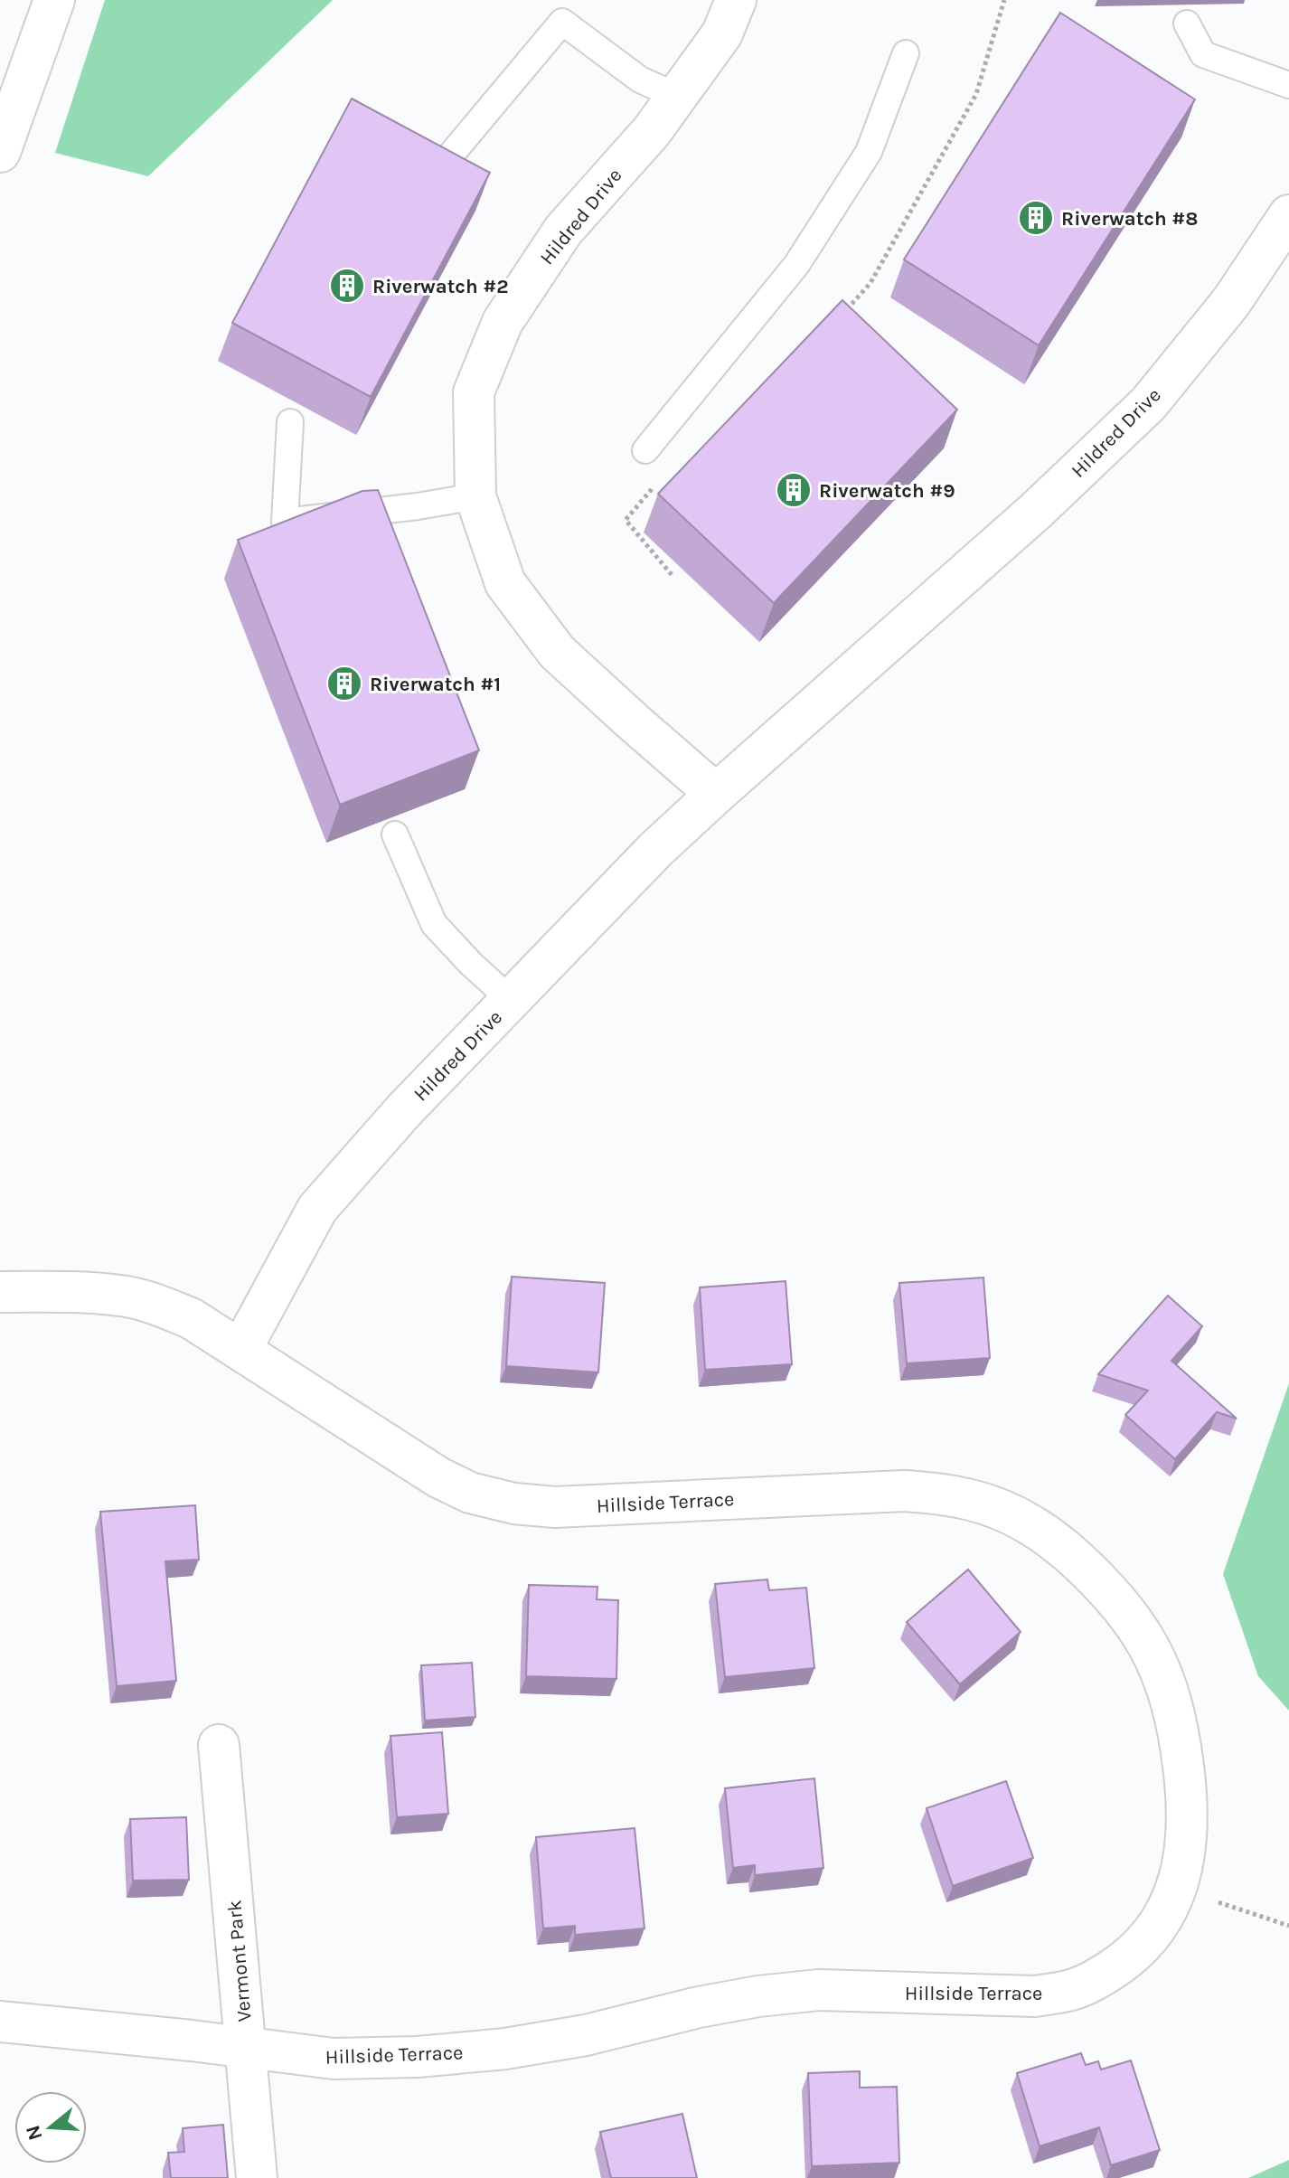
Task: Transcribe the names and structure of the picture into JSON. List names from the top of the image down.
{
  "streets": {
    "street": ["Hildred Drive", "Hillside Terrace", "Vermont Park"]
  },
  "crossings": [
    ["Hildred Drive", "Hillside Terrace"],
    ["Hillside Terrace", "Vermont Park"]
  ],
  "places": {
    "building": [
      "Riverwatch #8",
      "Riverwatch #2",
      "Riverwatch #9",
      "Riverwatch #1"
    ]
  },
  "north": "left"
}
